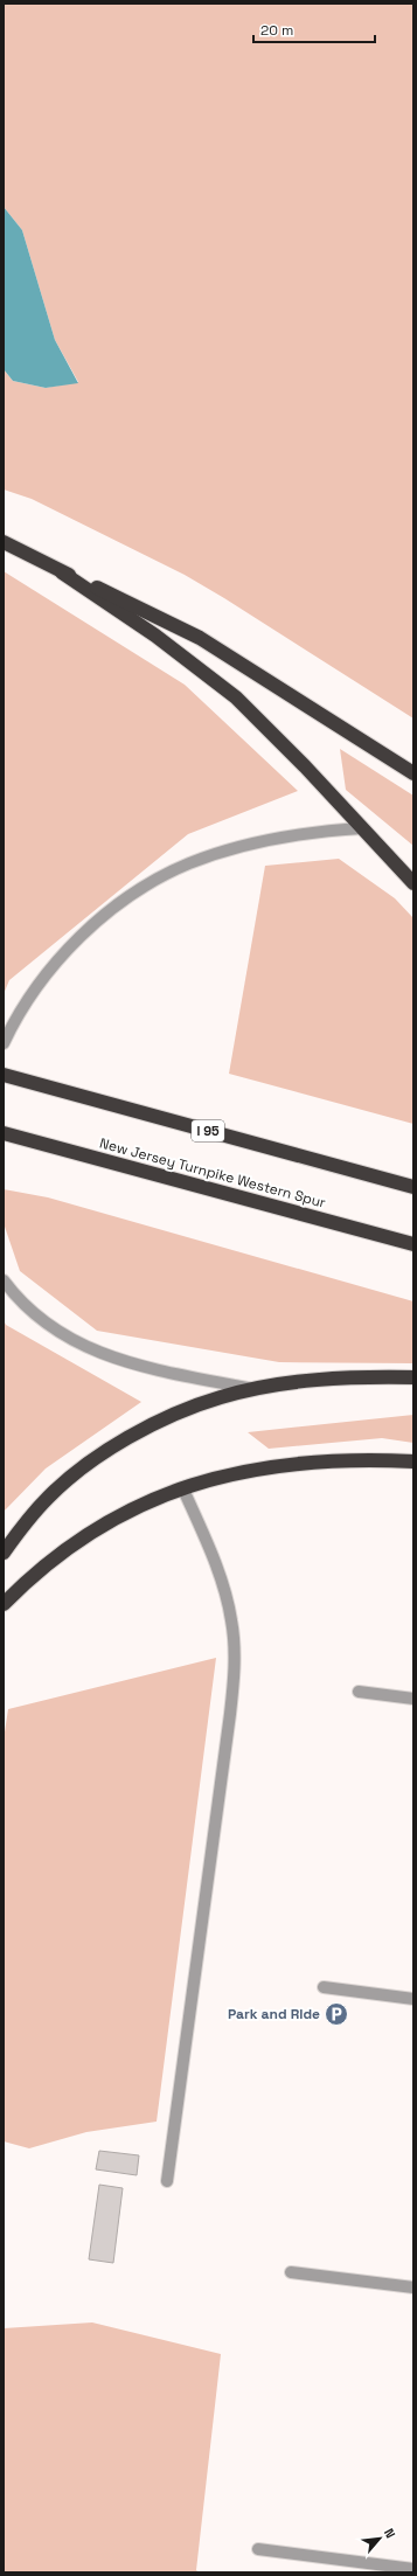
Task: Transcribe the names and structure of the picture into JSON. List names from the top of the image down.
{
  "streets": {
    "highway": ["I 95", "New Jersey Turnpike Western Spur"]
  },
  "places": {
    "parking": ["Park and Ride"]
  },
  "scale_bar": "20 m",
  "north": "top right"
}
